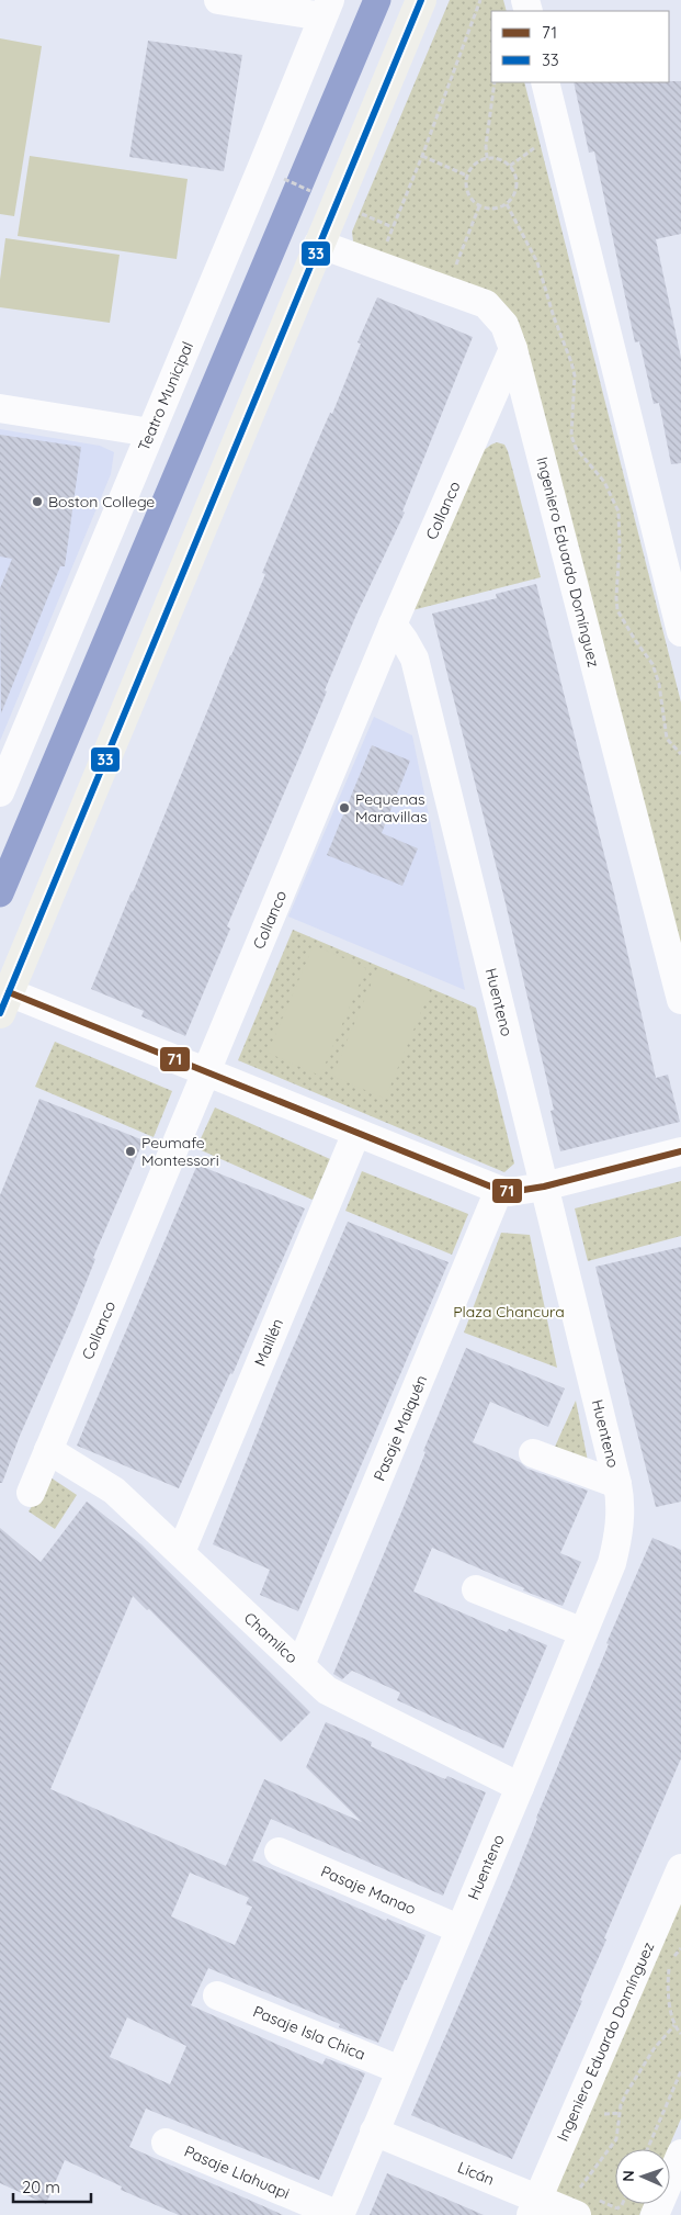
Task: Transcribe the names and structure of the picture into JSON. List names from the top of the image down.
{
  "streets": {
    "street": [
      "Teatro Municipal",
      "Collanco",
      "Ingeniero Eduardo Domínguez",
      "Huenteno",
      "Maillén",
      "Pasaje Maiquén",
      "Chamilco",
      "Pasaje Manao",
      "Pasaje Isla Chica",
      "Pasaje Llahuapi",
      "Licán"
    ]
  },
  "crossings": [
    ["Collanco", "Ingeniero Eduardo Domínguez"],
    ["Collanco", "Huenteno"],
    ["Collanco", "Chamilco"],
    ["Ingeniero Eduardo Domínguez", "Licán"],
    ["Huenteno", "Chamilco"],
    ["Huenteno", "Pasaje Manao"],
    ["Huenteno", "Pasaje Isla Chica"],
    ["Huenteno", "Pasaje Llahuapi"],
    ["Huenteno", "Licán"],
    ["Maillén", "Chamilco"],
    ["Pasaje Maiquén", "Chamilco"]
  ],
  "parks": ["Plaza Chancura"],
  "places": ["Boston College", "Pequenas Maravillas", "Peumafe Montessori"],
  "lines": ["transit line 33", "transit line 71"],
  "legend": ["71", "33"],
  "scale_bar": "20 m",
  "north": "left"
}
